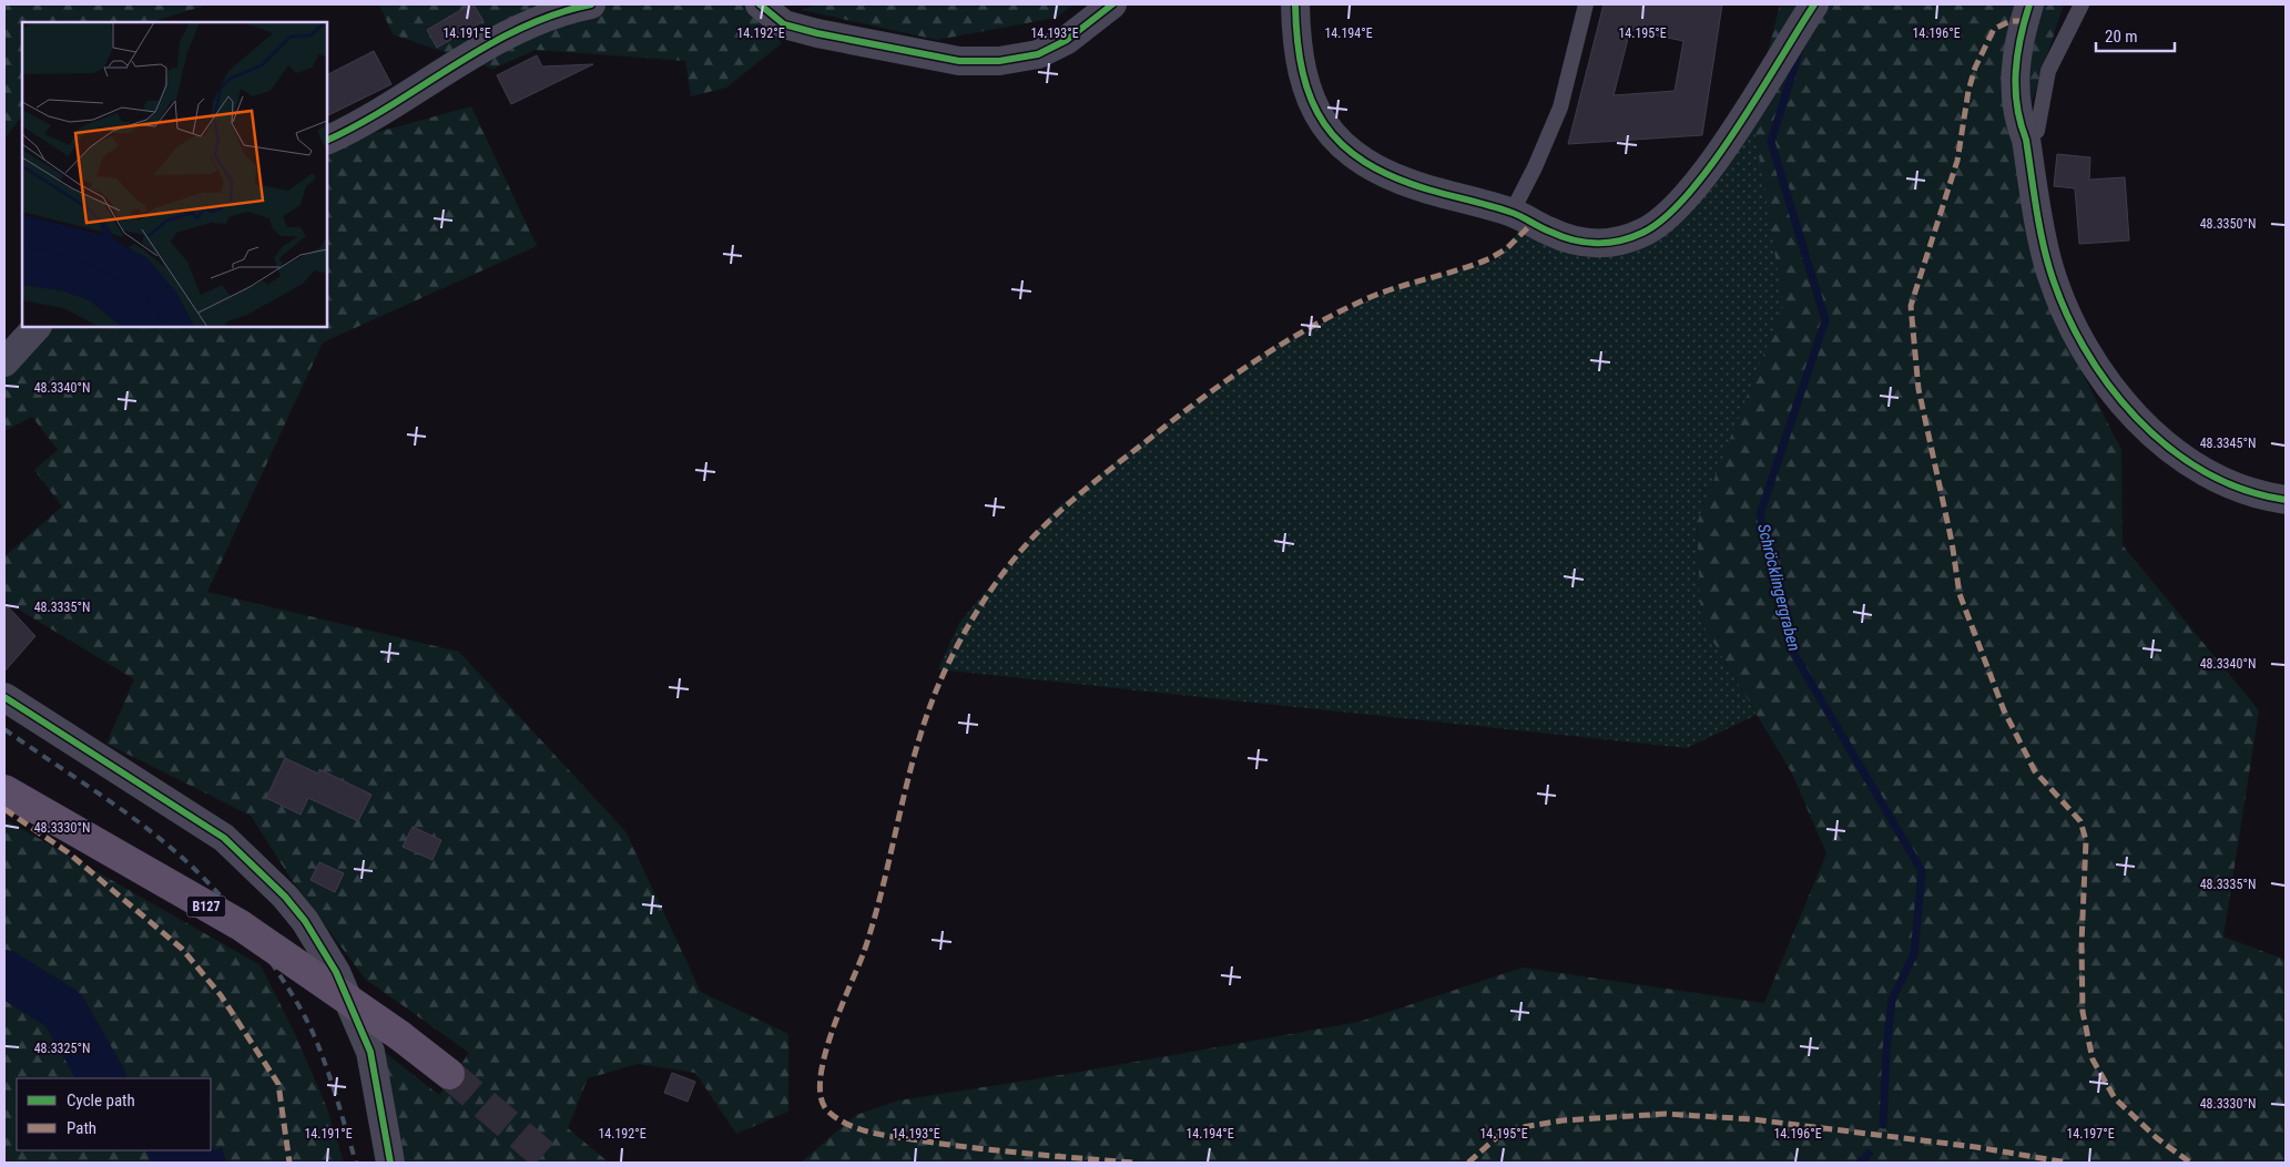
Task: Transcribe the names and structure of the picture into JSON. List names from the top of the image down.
{
  "streets": {
    "main road": ["B127"]
  },
  "water": ["Schröcklingergraben"],
  "legend": ["Cycle path", "Path"],
  "scale_bar": "20 m",
  "coordinates": [
    "14.191°E",
    "14.192°E",
    "14.193°E",
    "14.194°E",
    "14.195°E",
    "14.196°E",
    "48.3350°N",
    "48.3340°N",
    "48.3345°N",
    "48.3335°N",
    "48.3330°N",
    "48.3325°N",
    "14.197°E"
  ]
}
